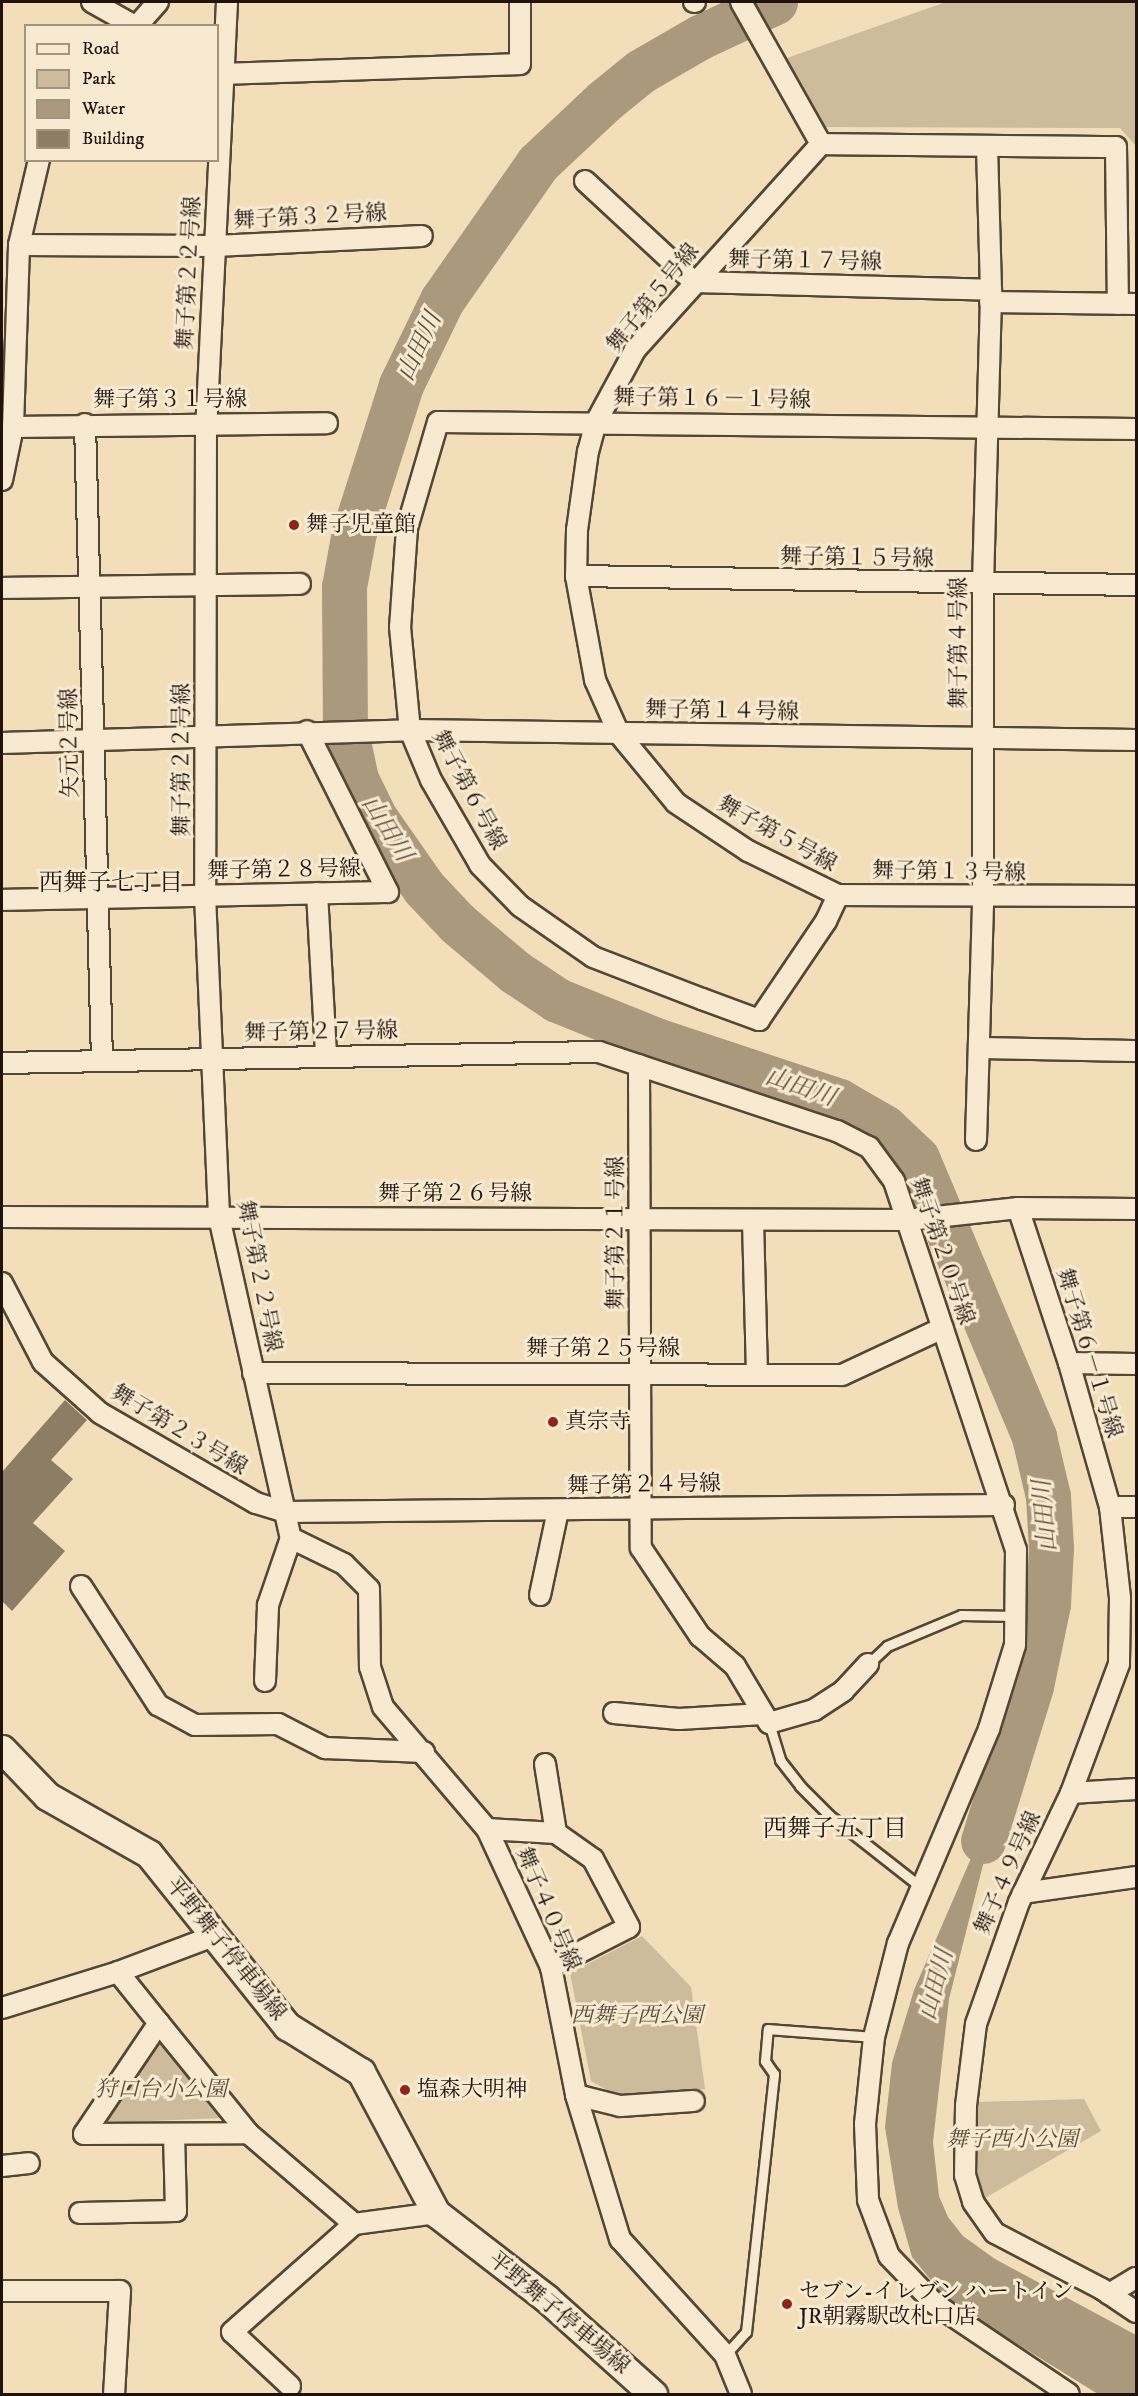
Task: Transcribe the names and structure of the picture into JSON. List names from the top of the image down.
{
  "streets": {
    "main road": ["平野舞子停車場線"],
    "street": [
      "舞子第３２号線",
      "舞子第１７号線",
      "舞子第２２号線",
      "舞子第５号線",
      "舞子第１６－１号線",
      "舞子第３１号線",
      "舞子第１５号線",
      "舞子第４号線",
      "舞子第１４号線",
      "矢元２号線",
      "舞子第６号線",
      "舞子第２８号線",
      "舞子第１３号線",
      "舞子第２７号線",
      "舞子第２６号線",
      "舞子第２１号線",
      "舞子第２０号線",
      "舞子第２５号線",
      "舞子第６－１号線",
      "舞子第２３号線",
      "舞子第２４号線",
      "舞子４９号線",
      "舞子４０号線"
    ]
  },
  "crossings": [
    ["舞子第３２号線", "舞子第２２号線"],
    ["舞子第１７号線", "舞子第５号線"],
    ["舞子第１７号線", "舞子第４号線"],
    ["舞子第２２号線", "舞子第３１号線"],
    ["舞子第２２号線", "舞子第１４号線"],
    ["舞子第２２号線", "舞子第２８号線"],
    ["舞子第２２号線", "舞子第２７号線"],
    ["舞子第２２号線", "舞子第２６号線"],
    ["舞子第２２号線", "舞子第２５号線"],
    ["舞子第２２号線", "舞子第２３号線"],
    ["舞子第２２号線", "舞子第２４号線"],
    ["舞子第５号線", "舞子第１６－１号線"],
    ["舞子第５号線", "舞子第１５号線"],
    ["舞子第５号線", "舞子第１４号線"],
    ["舞子第５号線", "舞子第６号線"],
    ["舞子第５号線", "舞子第１３号線"],
    ["舞子第１６－１号線", "舞子第４号線"],
    ["舞子第１６－１号線", "舞子第６号線"],
    ["舞子第３１号線", "矢元２号線"],
    ["舞子第１５号線", "舞子第４号線"],
    ["舞子第４号線", "舞子第１４号線"],
    ["舞子第４号線", "舞子第１３号線"],
    ["舞子第１４号線", "矢元２号線"],
    ["舞子第１４号線", "舞子第６号線"],
    ["舞子第１４号線", "舞子第２８号線"],
    ["矢元２号線", "舞子第２８号線"],
    ["矢元２号線", "舞子第２７号線"],
    ["舞子第６号線", "舞子第１３号線"],
    ["舞子第２７号線", "舞子第２１号線"],
    ["舞子第２７号線", "舞子第２０号線"],
    ["舞子第２６号線", "舞子第２１号線"],
    ["舞子第２６号線", "舞子第２０号線"],
    ["舞子第２６号線", "舞子第６－１号線"],
    ["舞子第２１号線", "舞子第２０号線"],
    ["舞子第２１号線", "舞子第２５号線"],
    ["舞子第２１号線", "舞子第２４号線"],
    ["舞子第２０号線", "舞子第２５号線"],
    ["舞子第２０号線", "舞子第２４号線"],
    ["舞子第６－１号線", "舞子４９号線"],
    ["舞子第２３号線", "舞子第２４号線"]
  ],
  "districts": ["西舞子七丁目", "西舞子五丁目"],
  "water": ["山田川"],
  "parks": ["西舞子西公園", "狩口台小公園", "舞子西小公園"],
  "places": [
    "舞子児童館",
    "真宗寺",
    "塩森大明神",
    "セブン-イレブン ハートイン JR朝霧駅改札口店"
  ],
  "legend": [
    "Road",
    "Park",
    "Water",
    "Building"
  ]
}
